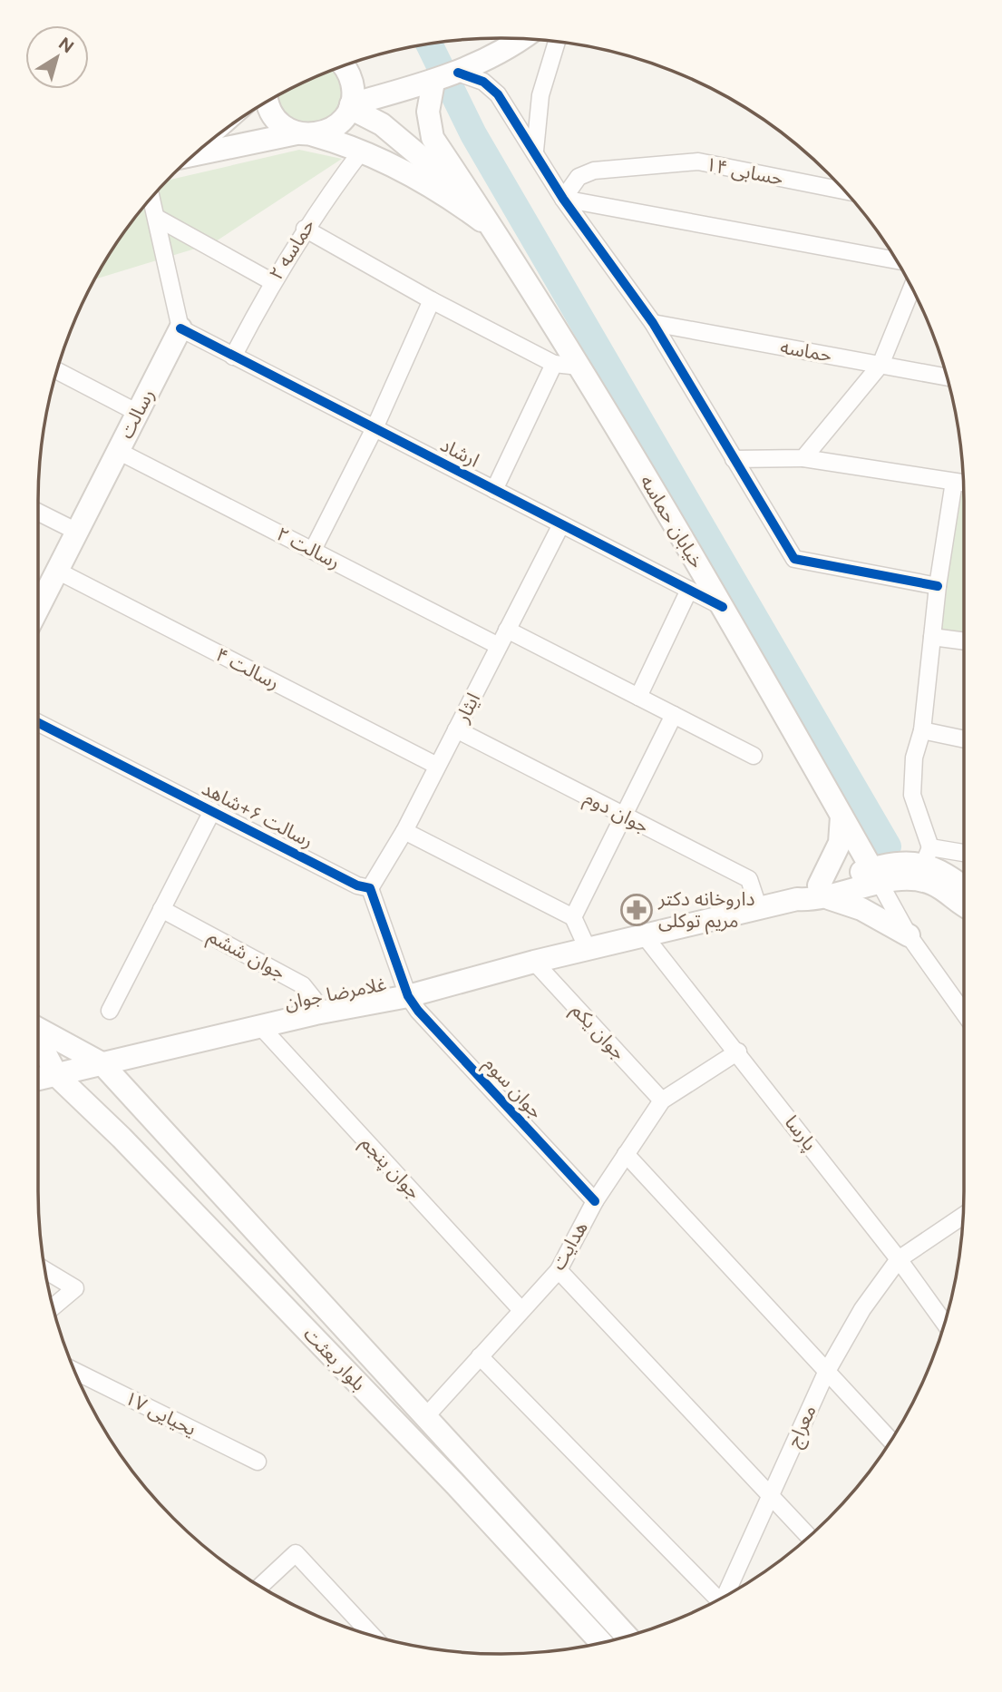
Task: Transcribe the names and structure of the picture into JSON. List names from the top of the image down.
{
  "streets": {
    "main road": [
      "رسالت",
      "خیابان حماسه",
      "غلامرضا جوان",
      "بلوار بعثت"
    ],
    "street": [
      "حسابی ۱۴",
      "حماسه ۲",
      "حماسه",
      "ارشاد",
      "رسالت ۲",
      "رسالت ۴",
      "ایثار",
      "جوان دوم",
      "رسالت ۶+شاهد",
      "جوان ششم",
      "جوان یکم",
      "جوان سوم",
      "پارسا",
      "جوان پنجم",
      "هدایت",
      "یحیایی ۱۷",
      "معراج"
    ]
  },
  "crossings": [
    ["حماسه ۲", "ارشاد"],
    ["حماسه ۲", "خیابان حماسه"],
    ["رسالت", "ارشاد"],
    ["رسالت", "رسالت ۲"],
    ["رسالت", "رسالت ۴"],
    ["ارشاد", "خیابان حماسه"],
    ["ارشاد", "ایثار"],
    ["خیابان حماسه", "غلامرضا جوان"],
    ["رسالت ۲", "ایثار"],
    ["رسالت ۴", "ایثار"],
    ["ایثار", "جوان دوم"],
    ["ایثار", "رسالت ۶+شاهد"],
    ["جوان دوم", "غلامرضا جوان"],
    ["جوان ششم", "غلامرضا جوان"],
    ["غلامرضا جوان", "جوان یکم"],
    ["غلامرضا جوان", "جوان سوم"],
    ["غلامرضا جوان", "پارسا"],
    ["غلامرضا جوان", "جوان پنجم"],
    ["غلامرضا جوان", "بلوار بعثت"],
    ["جوان یکم", "هدایت"],
    ["جوان سوم", "هدایت"],
    ["پارسا", "هدایت"],
    ["پارسا", "معراج"],
    ["جوان پنجم", "هدایت"],
    ["هدایت", "بلوار بعثت"]
  ],
  "places": {
    "pharmacy": ["داروخانه دکتر مریم توکلی"]
  },
  "north": "top right"
}
